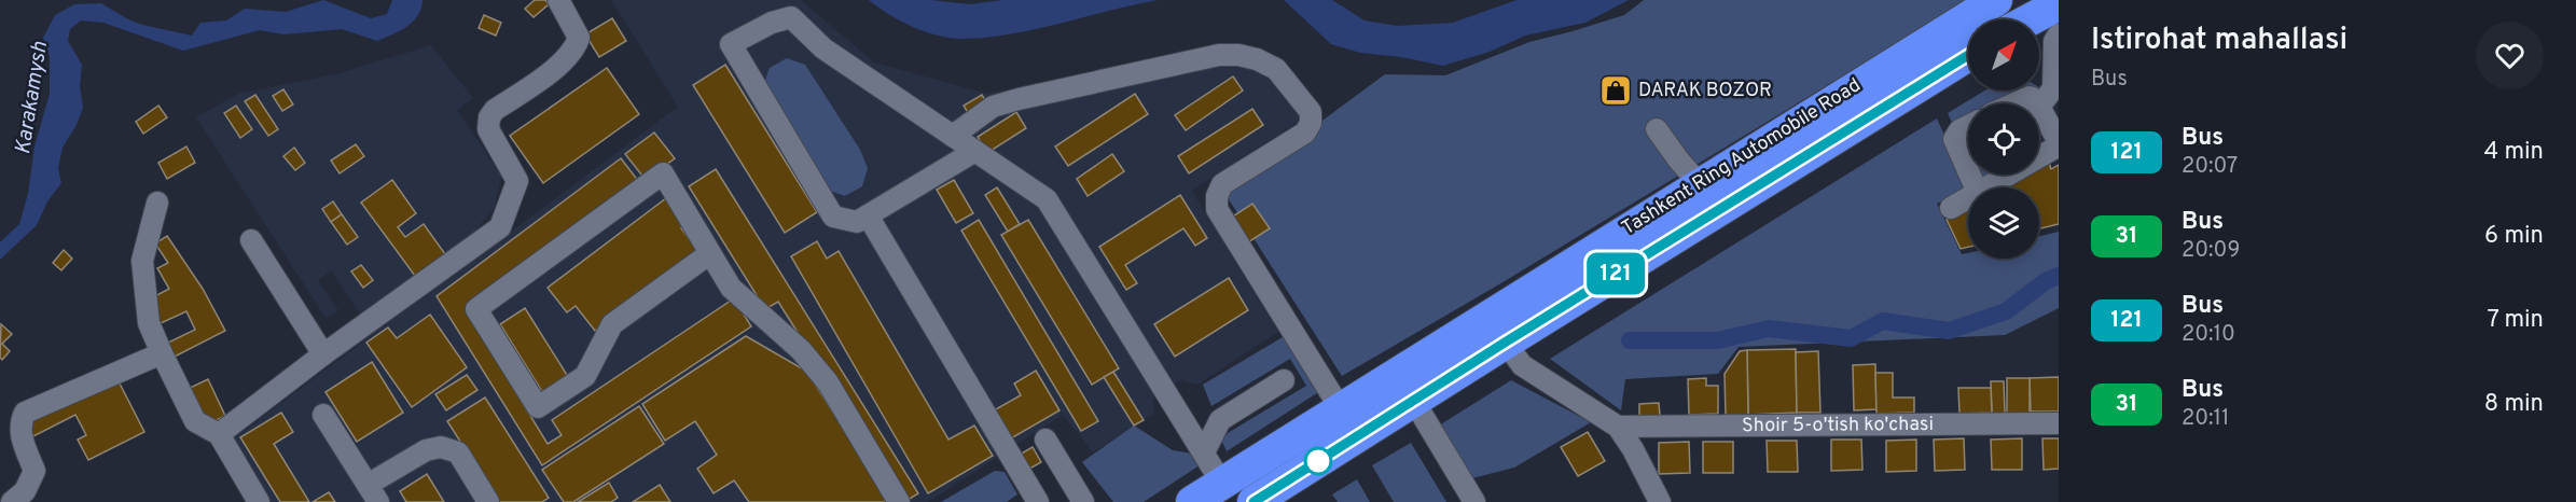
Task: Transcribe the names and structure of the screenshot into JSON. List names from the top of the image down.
{
  "streets": {
    "highway": ["Tashkent Ring Automobile Road"],
    "street": ["Shoir 5-o'tish ko'chasi"]
  },
  "water": ["Karakamysh"],
  "places": {
    "shop": ["DARAK BOZOR"]
  },
  "lines": ["bus line 121"],
  "north": "top right",
  "page": {
    "on_map": "121",
    "heading": ["Istirohat mahallasi", "Bus"],
    "list": [
      {
        "mark": "121",
        "name": "Bus",
        "note": "20:07",
        "value": "4 min"
      },
      {
        "mark": "31",
        "name": "Bus",
        "note": "20:09",
        "value": "6 min"
      },
      {
        "mark": "121",
        "name": "Bus",
        "note": "20:10",
        "value": "7 min"
      },
      {
        "mark": "31",
        "name": "Bus",
        "note": "20:11",
        "value": "8 min"
      }
    ]
  }
}
